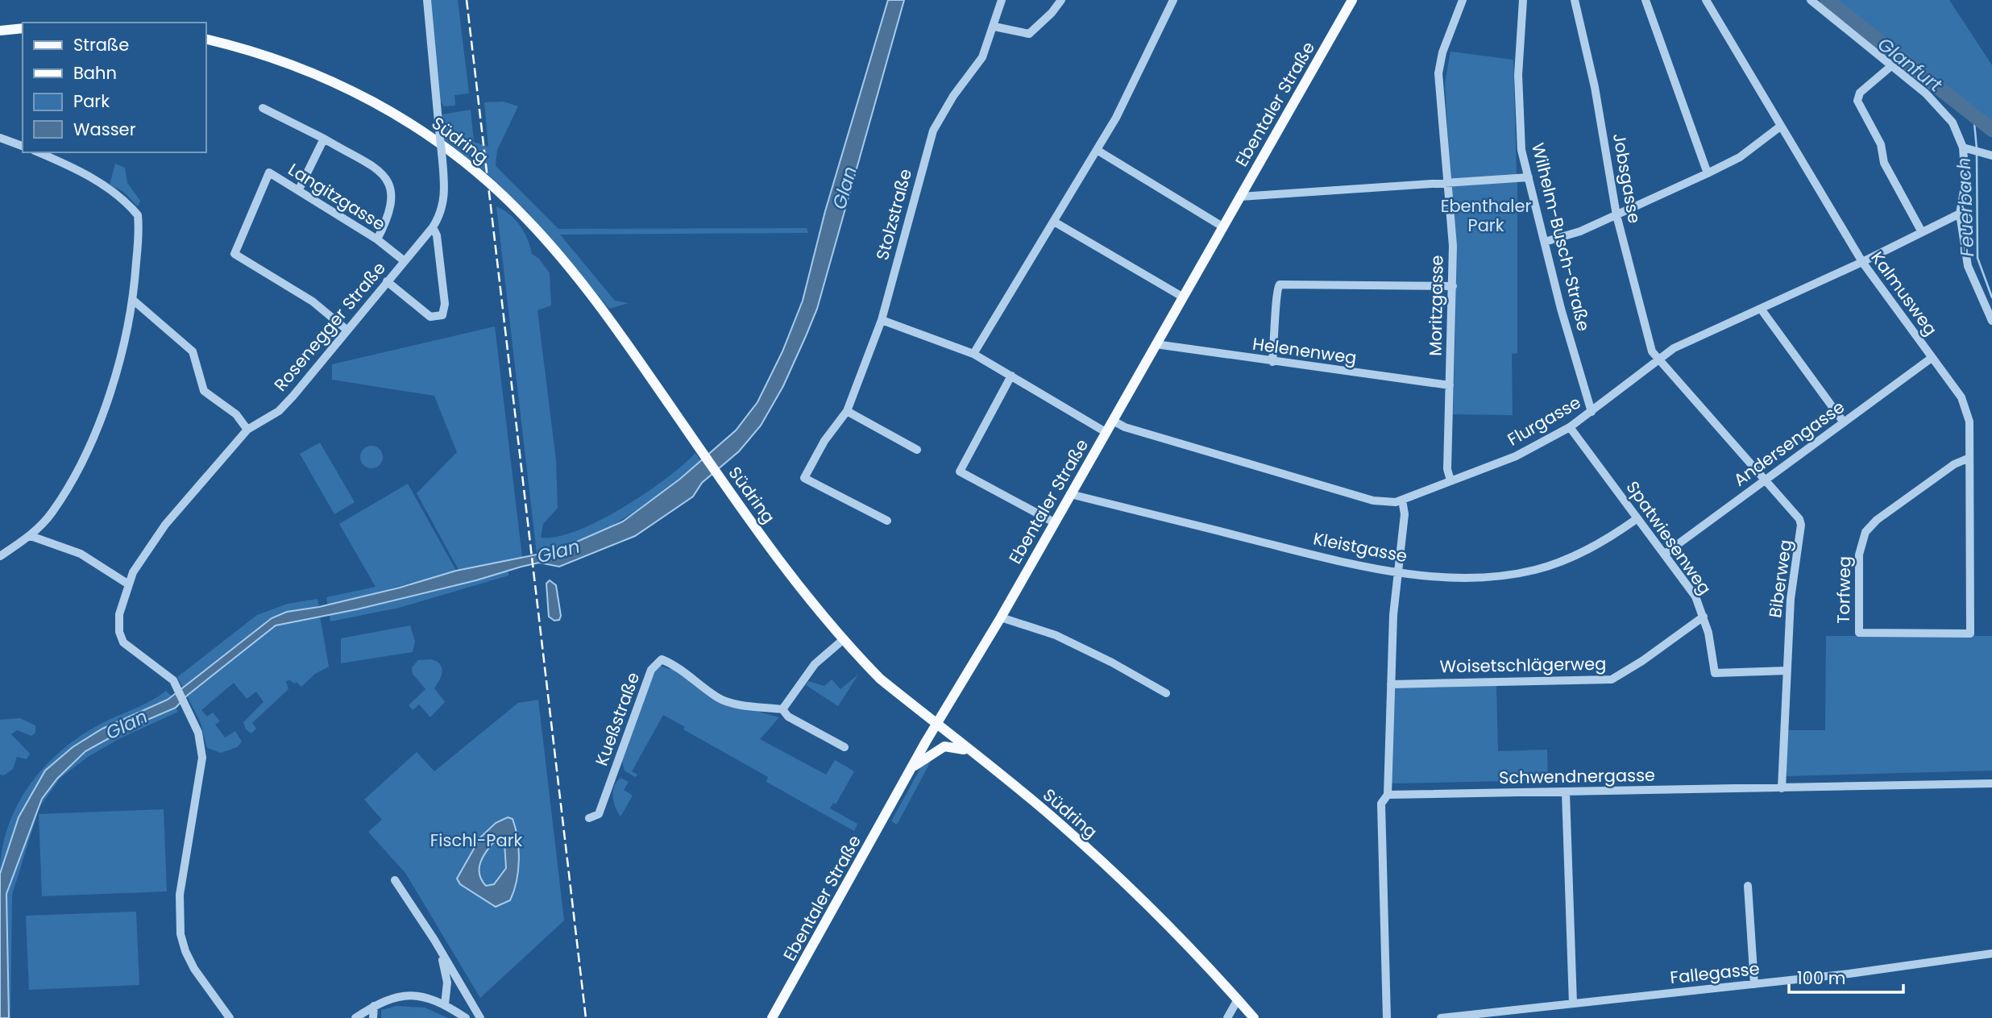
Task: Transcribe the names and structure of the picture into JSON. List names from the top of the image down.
{
  "streets": {
    "main road": ["Ebentaler Straße", "Südring"],
    "street": [
      "Jobsgasse",
      "Langitzgasse",
      "Stolzstraße",
      "Wilhelm-Busch-Straße",
      "Kalmusweg",
      "Moritzgasse",
      "Rosenegger Straße",
      "Helenenweg",
      "Flurgasse",
      "Andersengasse",
      "Spatwiesenweg",
      "Kleistgasse",
      "Biberweg",
      "Torfweg",
      "Woisetschlägerweg",
      "Kueßstraße",
      "Schwendnergasse",
      "Fallegasse"
    ]
  },
  "crossings": [
    ["Ebentaler Straße", "Südring"],
    ["Ebentaler Straße", "Helenenweg"],
    ["Ebentaler Straße", "Flurgasse"],
    ["Ebentaler Straße", "Kleistgasse"],
    ["Jobsgasse", "Flurgasse"],
    ["Jobsgasse", "Biberweg"],
    ["Langitzgasse", "Rosenegger Straße"],
    ["Wilhelm-Busch-Straße", "Flurgasse"],
    ["Kalmusweg", "Flurgasse"],
    ["Kalmusweg", "Andersengasse"],
    ["Kalmusweg", "Torfweg"],
    ["Moritzgasse", "Helenenweg"],
    ["Moritzgasse", "Flurgasse"],
    ["Flurgasse", "Spatwiesenweg"],
    ["Flurgasse", "Biberweg"],
    ["Andersengasse", "Spatwiesenweg"],
    ["Andersengasse", "Biberweg"],
    ["Spatwiesenweg", "Kleistgasse"],
    ["Spatwiesenweg", "Biberweg"],
    ["Spatwiesenweg", "Woisetschlägerweg"],
    ["Biberweg", "Schwendnergasse"]
  ],
  "water": ["Glanfurt", "Glan", "Feuerbach"],
  "parks": ["Ebenthaler Park", "Fischl-Park"],
  "legend": [
    "Straße",
    "Bahn",
    "Park",
    "Wasser"
  ],
  "scale_bar": "100 m"
}
